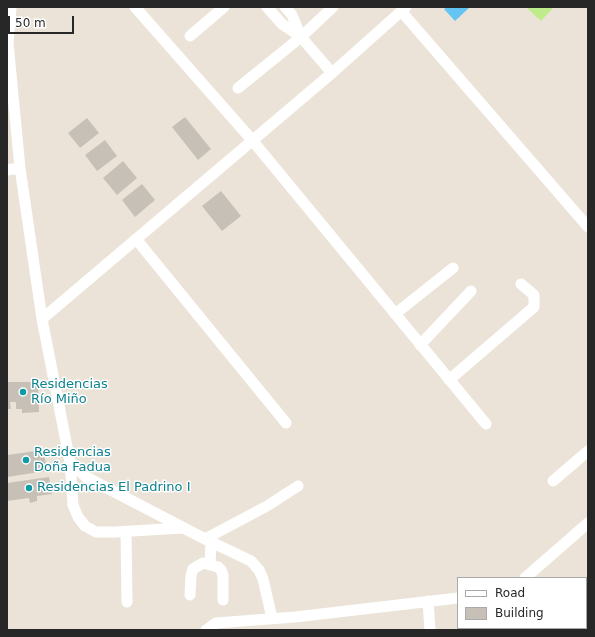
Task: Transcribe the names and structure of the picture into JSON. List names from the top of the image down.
{
  "places": ["Residencias Río Miño", "Residencias Doña Fadua", "Residencias El Padrino I"],
  "legend": ["Road", "Building"],
  "scale_bar": "50 m"
}
